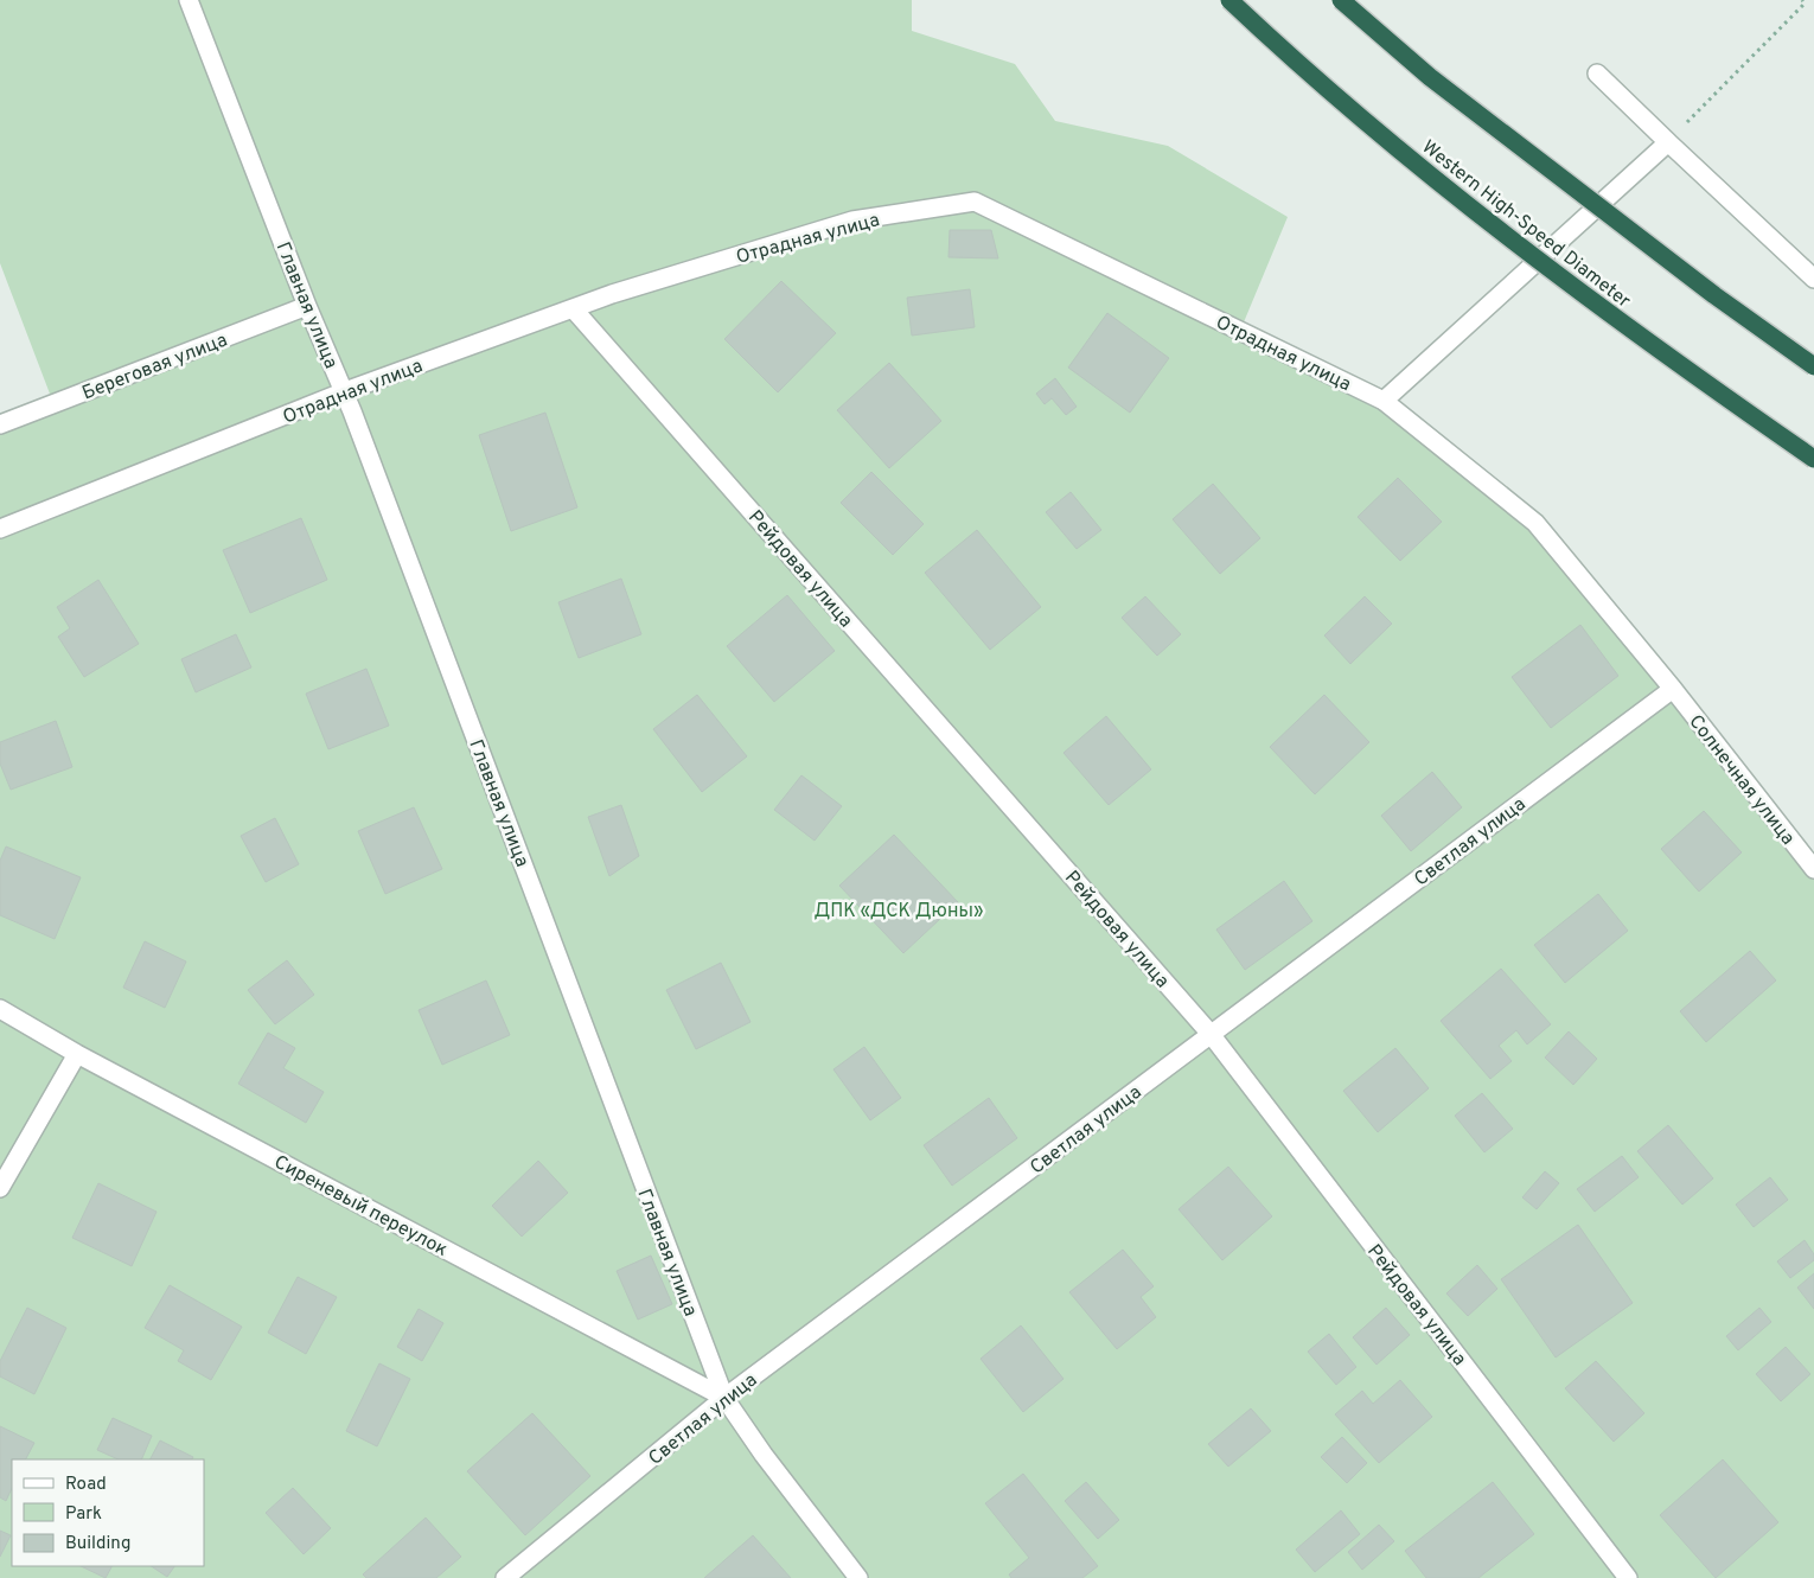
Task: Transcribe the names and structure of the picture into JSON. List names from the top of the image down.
{
  "streets": {
    "highway": ["Western High-Speed Diameter"],
    "street": [
      "Отрадная улица",
      "Главная улица",
      "Береговая улица",
      "Рейдовая улица",
      "Солнечная улица",
      "Светлая улица",
      "Сиреневый переулок"
    ]
  },
  "crossings": [
    ["Отрадная улица", "Главная улица"],
    ["Отрадная улица", "Рейдовая улица"],
    ["Отрадная улица", "Солнечная улица"],
    ["Отрадная улица", "Светлая улица"],
    ["Главная улица", "Береговая улица"],
    ["Главная улица", "Светлая улица"],
    ["Главная улица", "Сиреневый переулок"],
    ["Рейдовая улица", "Светлая улица"],
    ["Солнечная улица", "Светлая улица"],
    ["Светлая улица", "Сиреневый переулок"]
  ],
  "parks": ["ДПК «ДСК Дюны»"],
  "legend": ["Road", "Park", "Building"]
}
